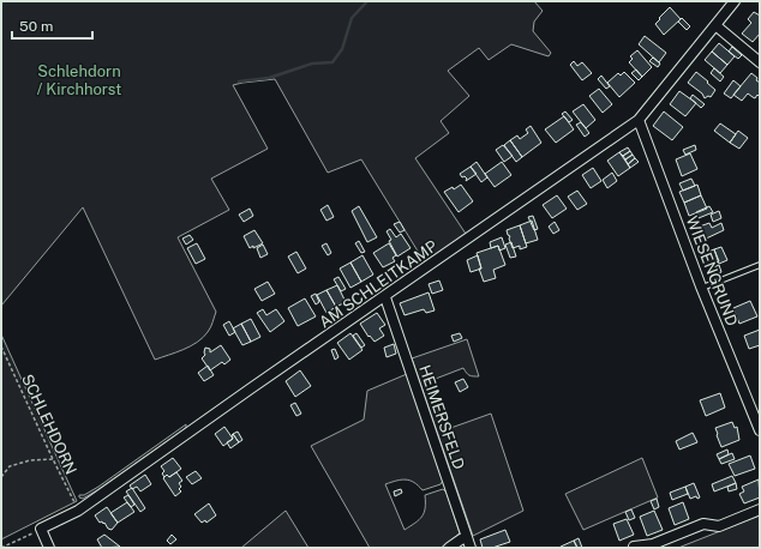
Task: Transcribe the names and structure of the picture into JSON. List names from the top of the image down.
{
  "streets": {
    "street": ["WIESENGRUND", "AM SCHLEITKAMP", "HEIMERSFELD"],
    "path": ["SCHLEHDORN"]
  },
  "crossings": [
    ["WIESENGRUND", "AM SCHLEITKAMP"],
    ["AM SCHLEITKAMP", "HEIMERSFELD"],
    ["AM SCHLEITKAMP", "SCHLEHDORN"]
  ],
  "parks": ["Schlehdorn / Kirchhorst"],
  "scale_bar": "50 m"
}
